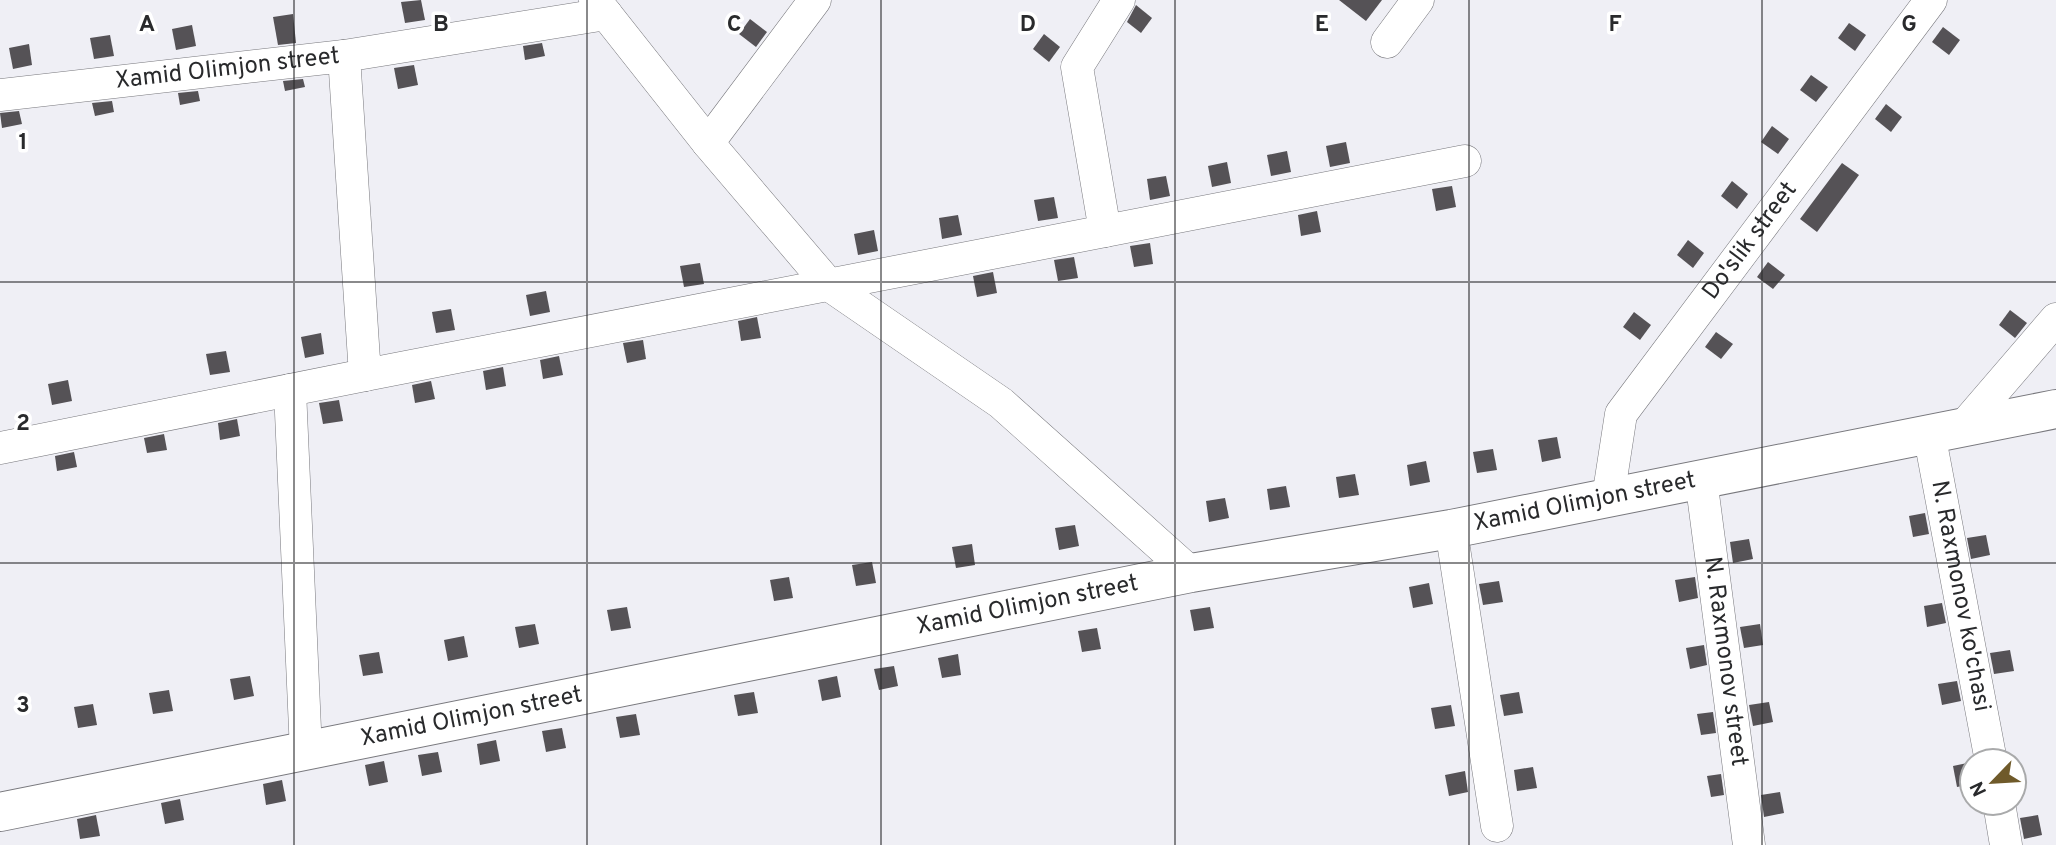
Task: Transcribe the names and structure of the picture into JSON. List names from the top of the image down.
{
  "streets": {
    "main road": ["Xamid Olimjon street"],
    "street": ["Do'slik street", "N. Raxmonov ko'chasi", "N. Raxmonov street"]
  },
  "crossings": [
    ["Xamid Olimjon street", "Do'slik street"],
    ["Xamid Olimjon street", "N. Raxmonov ko'chasi"],
    ["Xamid Olimjon street", "N. Raxmonov street"]
  ],
  "north": "bottom left",
  "grid": {
    "columns": [
      "A",
      "B",
      "C",
      "D",
      "E",
      "F",
      "G"
    ],
    "rows": ["1", "2", "3"]
  }
}
